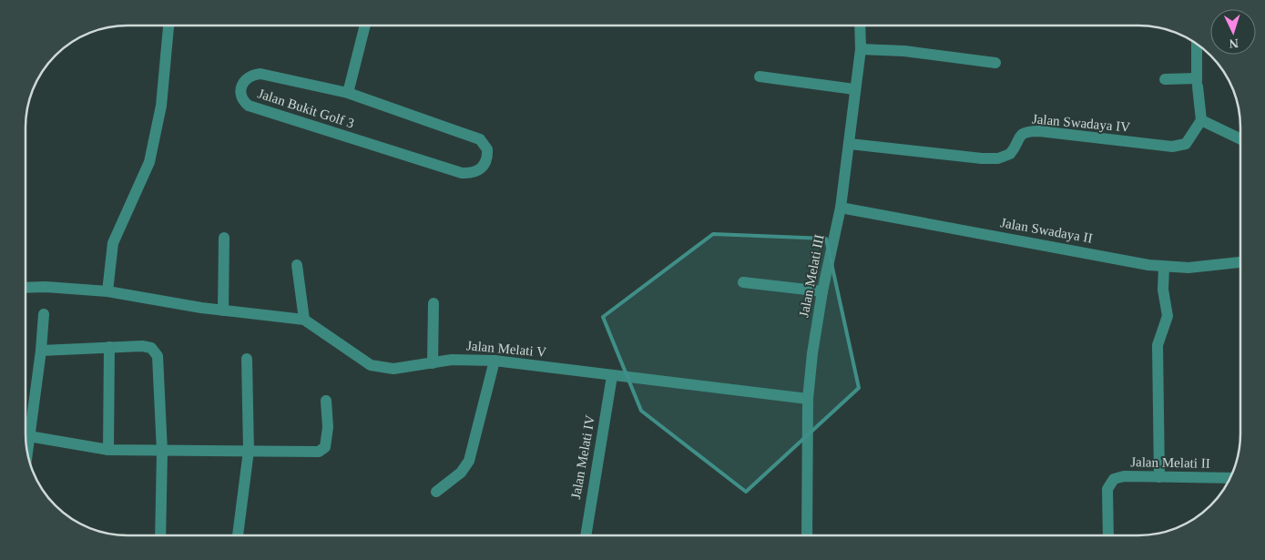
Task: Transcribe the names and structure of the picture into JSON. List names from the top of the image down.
{
  "streets": {
    "street": [
      "Jalan Bukit Golf 3",
      "Jalan Swadaya IV",
      "Jalan Swadaya II",
      "Jalan Melati III",
      "Jalan Melati V",
      "Jalan Melati IV",
      "Jalan Melati II"
    ]
  },
  "crossings": [
    ["Jalan Swadaya IV", "Jalan Melati III"],
    ["Jalan Swadaya II", "Jalan Melati III"],
    ["Jalan Melati III", "Jalan Melati V"],
    ["Jalan Melati V", "Jalan Melati IV"]
  ],
  "north": "bottom"
}
